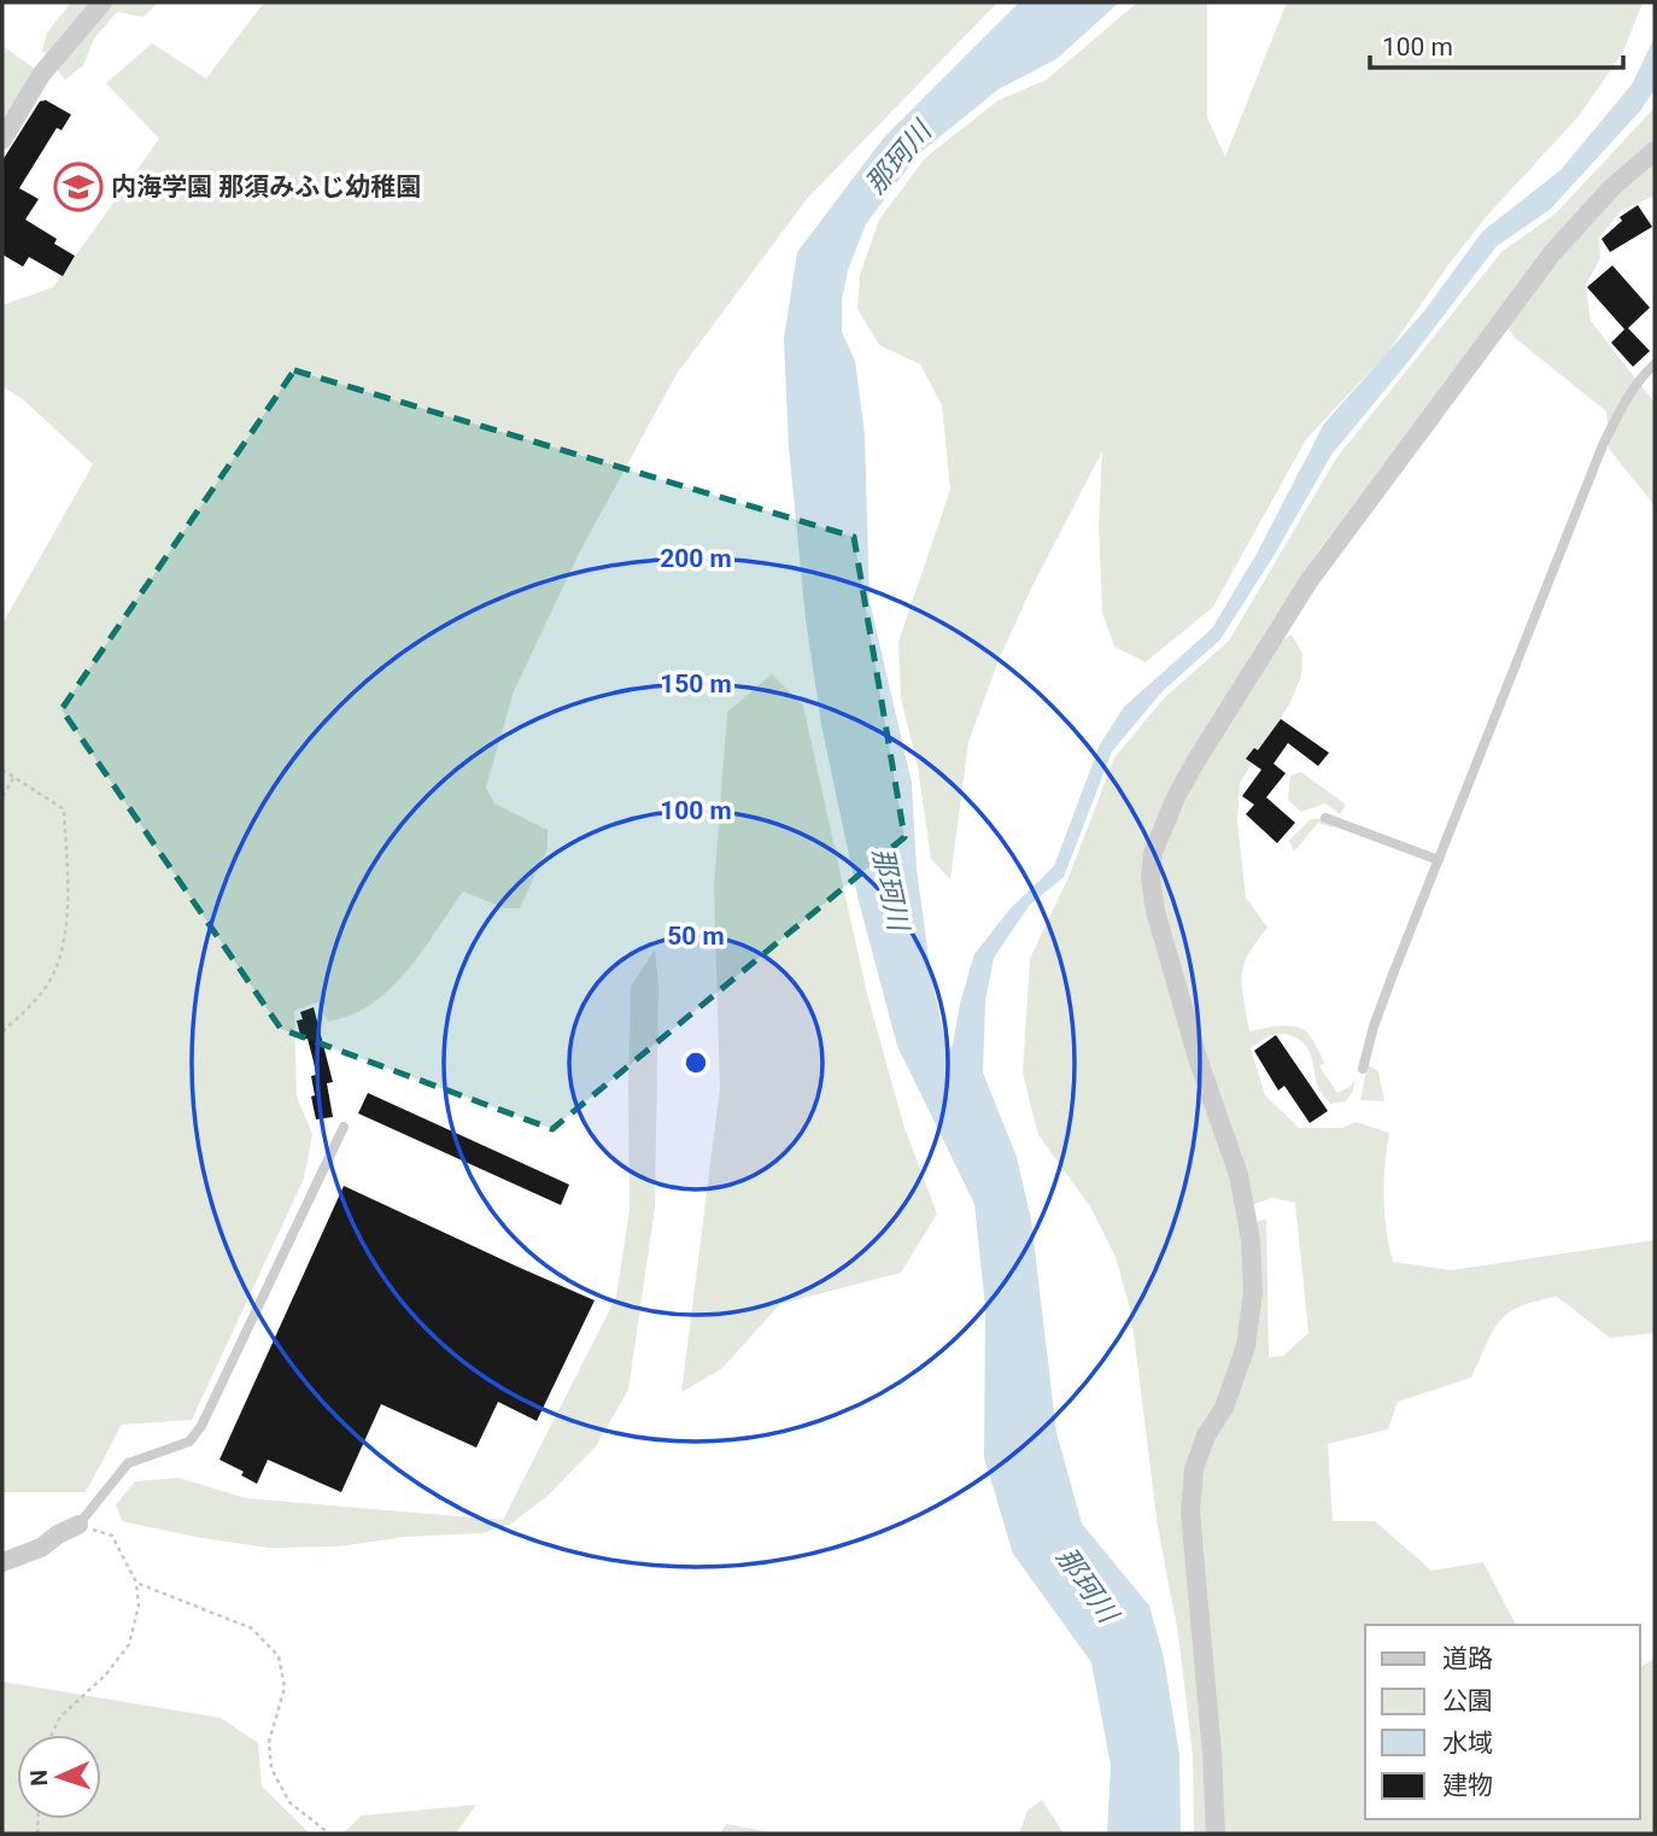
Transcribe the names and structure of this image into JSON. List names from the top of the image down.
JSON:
{
  "water": ["那珂川"],
  "places": {
    "school or university": ["内海学園 那須みふじ幼稚園"]
  },
  "legend": [
    "道路",
    "公園",
    "水域",
    "建物"
  ],
  "scale_bar": "100 m",
  "north": "left",
  "rings": [
    "200 m",
    "150 m",
    "100 m",
    "50 m"
  ]
}
